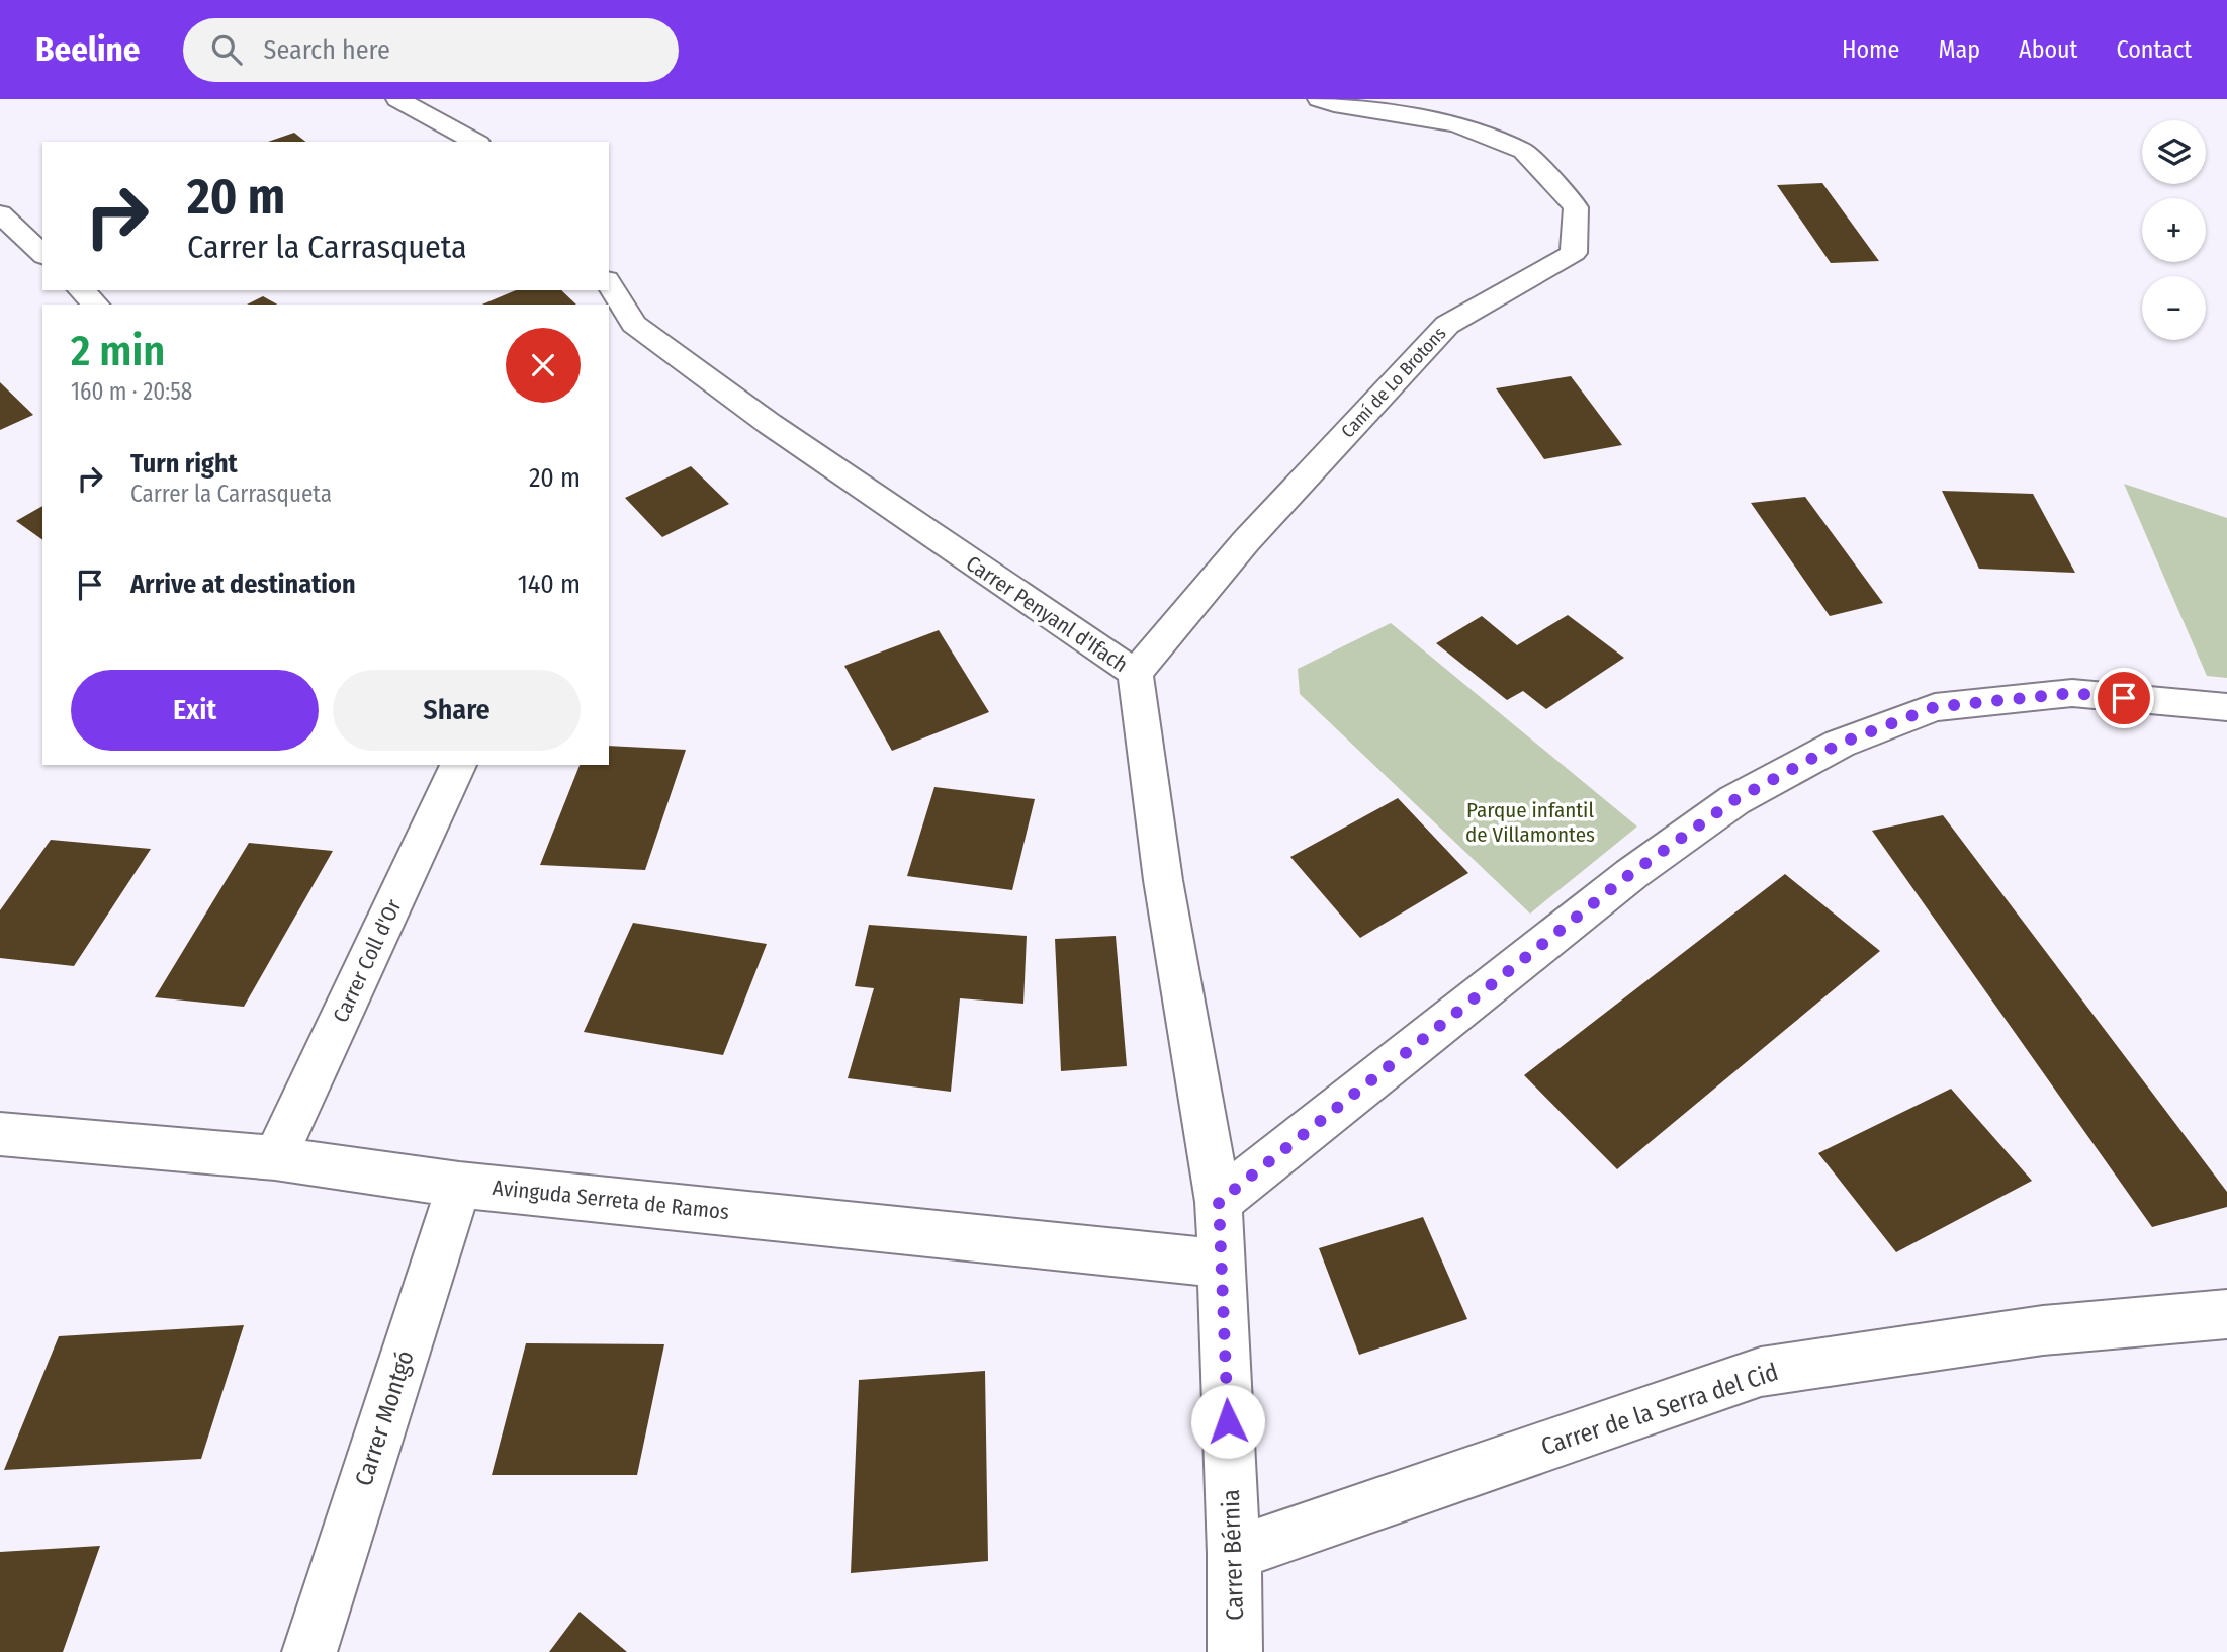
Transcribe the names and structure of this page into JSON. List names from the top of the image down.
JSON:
{
  "streets": {
    "street": [
      "Camí de Lo Brotons",
      "Carrer Penyanl d'Ifach",
      "Carrer Coll d'Or",
      "Avinguda Serreta de Ramos",
      "Carrer de la Serra del Cid",
      "Carrer Montgó",
      "Carrer Bérnia"
    ]
  },
  "crossings": [
    ["Camí de Lo Brotons", "Carrer Penyanl d'Ifach"],
    ["Carrer Penyanl d'Ifach", "Carrer Bérnia"],
    ["Carrer Coll d'Or", "Avinguda Serreta de Ramos"],
    ["Avinguda Serreta de Ramos", "Carrer Montgó"],
    ["Avinguda Serreta de Ramos", "Carrer Bérnia"],
    ["Carrer de la Serra del Cid", "Carrer Bérnia"]
  ],
  "parks": ["Parque infantil de Villamontes"],
  "page": {
    "header": "Beeline",
    "search": "Search here",
    "nav": [
      "Home",
      "Map",
      "About",
      "Contact"
    ],
    "map_buttons": ["+", "−"],
    "turn": ["20 m", "Carrer la Carrasqueta"],
    "heading": ["2 min", "160 m · 20:58"],
    "list": [
      {
        "name": "Turn right",
        "note": "Carrer la Carrasqueta",
        "value": "20 m"
      },
      {
        "name": "Arrive at destination",
        "value": "140 m"
      }
    ],
    "buttons": ["Exit", "Share"]
  }
}
